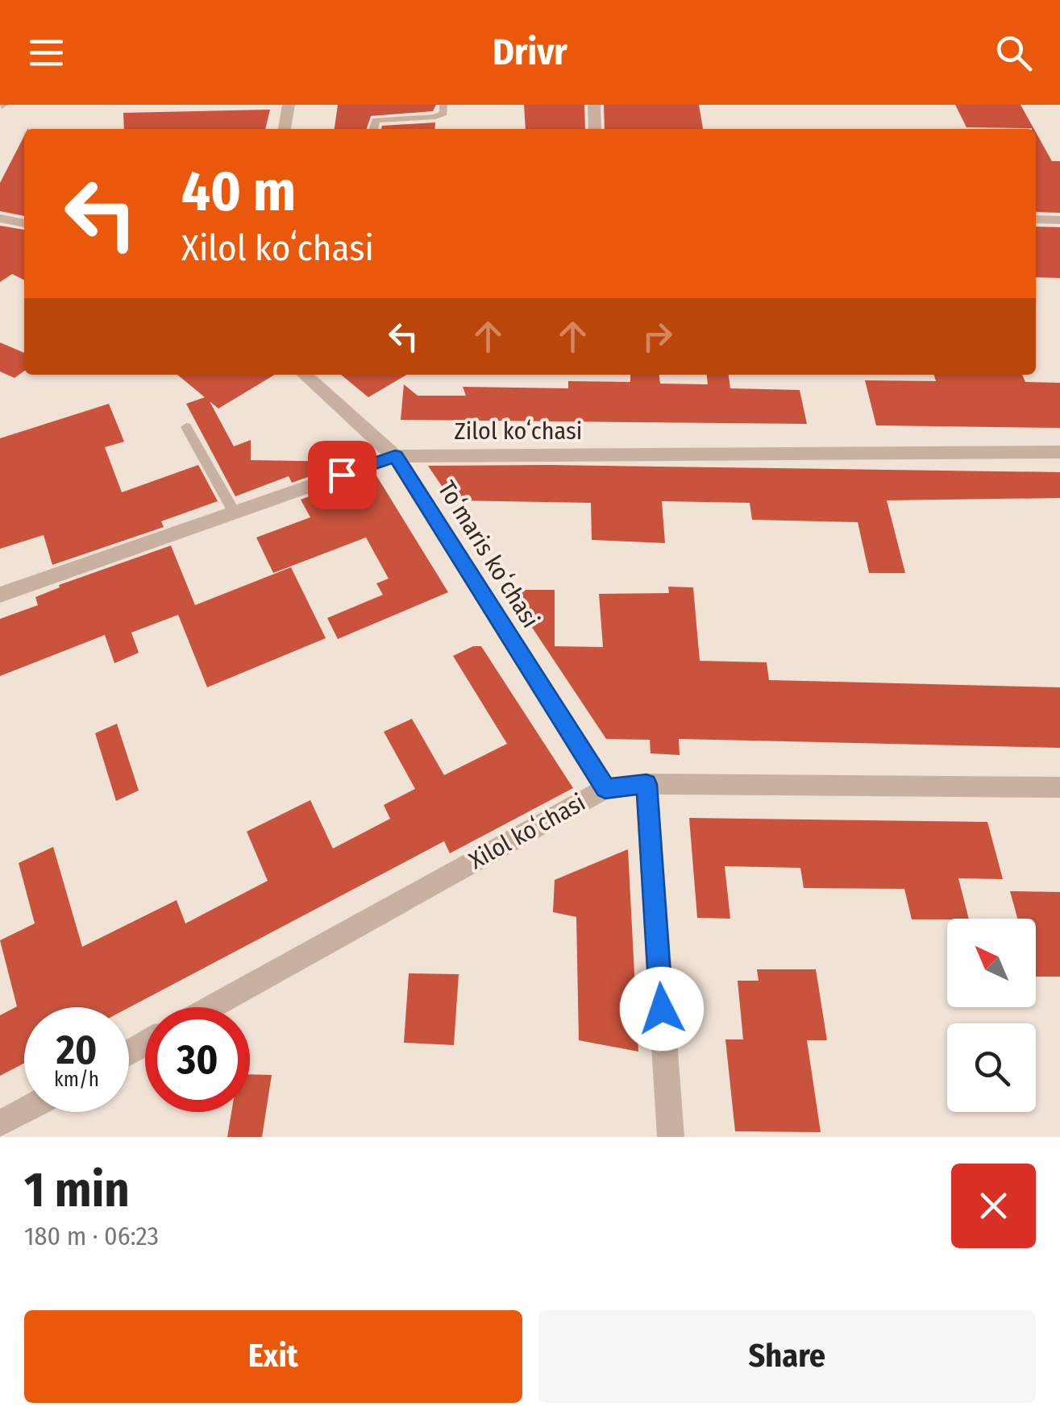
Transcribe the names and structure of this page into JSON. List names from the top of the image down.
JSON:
{
  "streets": {
    "street": ["Zilol koʻchasi", "Toʻmaris koʻchasi", "Xilol koʻchasi"]
  },
  "crossings": [
    ["Zilol koʻchasi", "Toʻmaris koʻchasi"],
    ["Toʻmaris koʻchasi", "Xilol koʻchasi"]
  ],
  "north": "top left",
  "page": {
    "header": "Drivr",
    "turn": ["40 m", "Xilol koʻchasi"],
    "speed": "20 km/h",
    "limit": "30",
    "heading": ["1 min", "180 m · 06:23"],
    "buttons": ["Exit", "Share"]
  }
}
